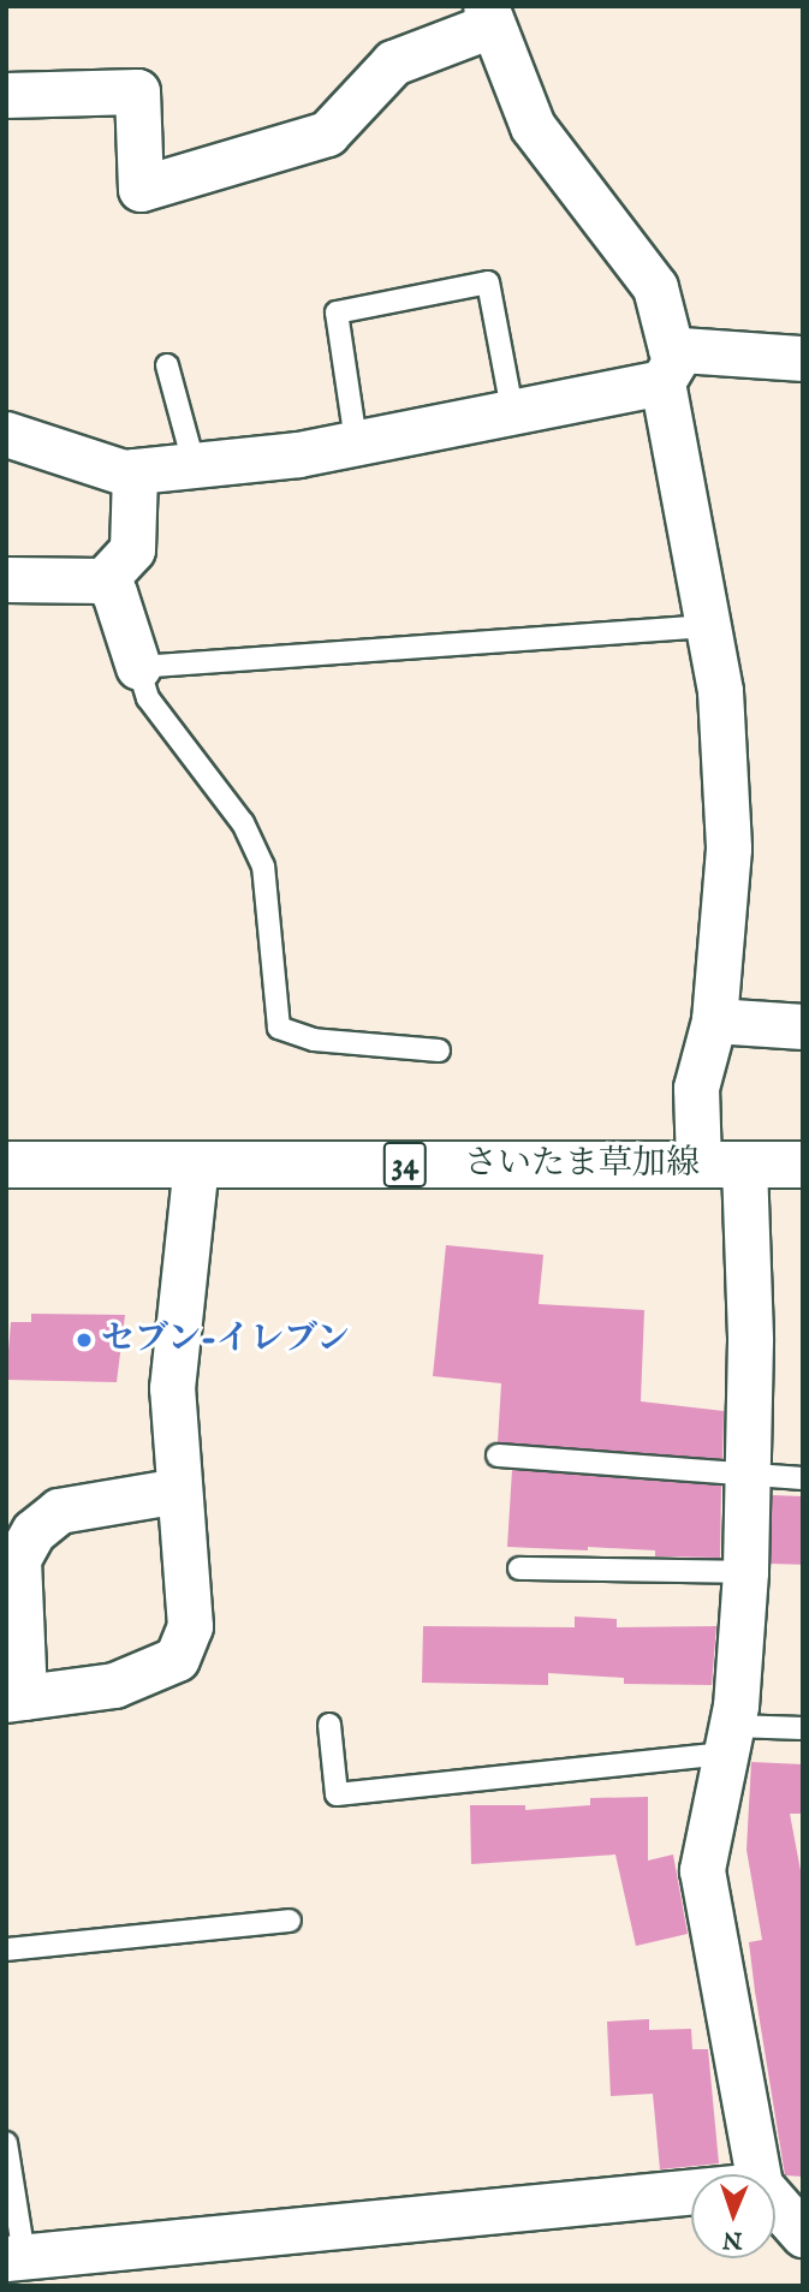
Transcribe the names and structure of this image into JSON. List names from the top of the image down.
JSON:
{
  "streets": {
    "main road": ["34", "さいたま草加線"]
  },
  "places": ["セブン-イレブン"],
  "north": "bottom"
}
